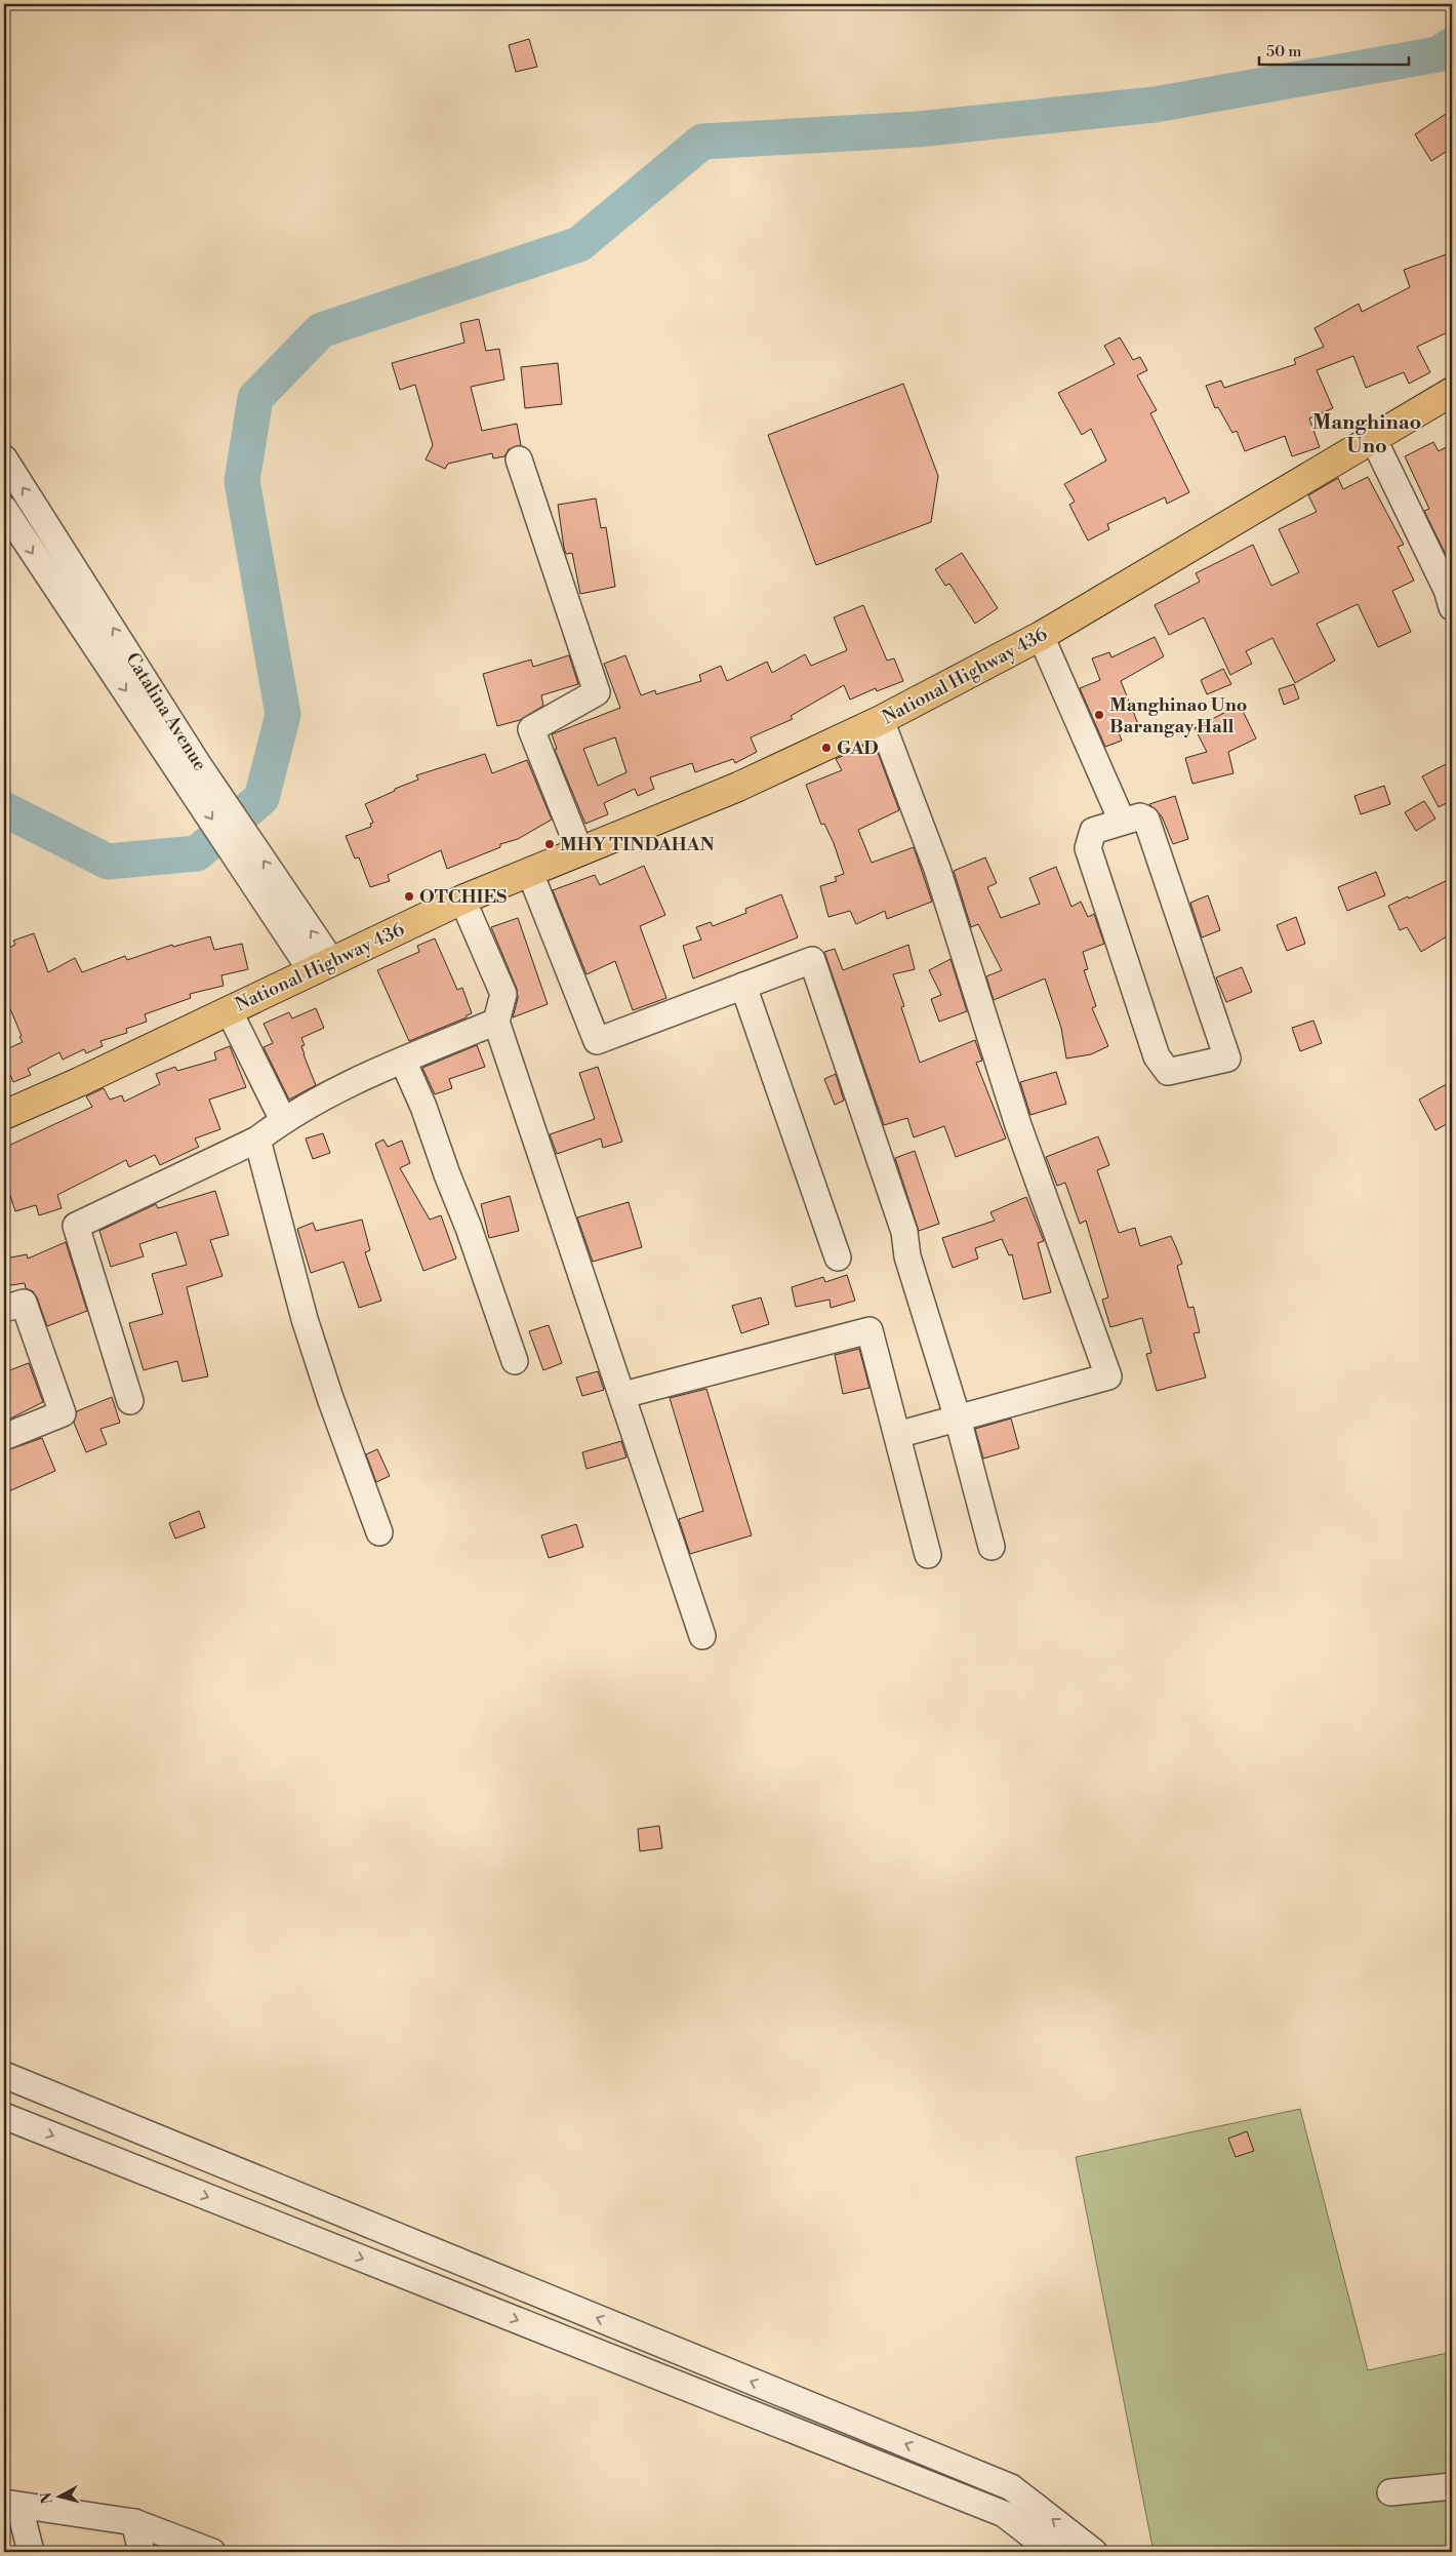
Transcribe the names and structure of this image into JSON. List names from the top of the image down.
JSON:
{
  "streets": {
    "main road": ["National Highway 436"],
    "street": ["Catalina Avenue"]
  },
  "crossings": [
    ["National Highway 436", "Catalina Avenue"]
  ],
  "districts": ["Manghinao Uno"],
  "places": [
    "Manghinao Uno Barangay Hall",
    "GAD",
    "MHY TINDAHAN",
    "OTCHIES"
  ],
  "scale_bar": "50 m",
  "north": "left"
}
